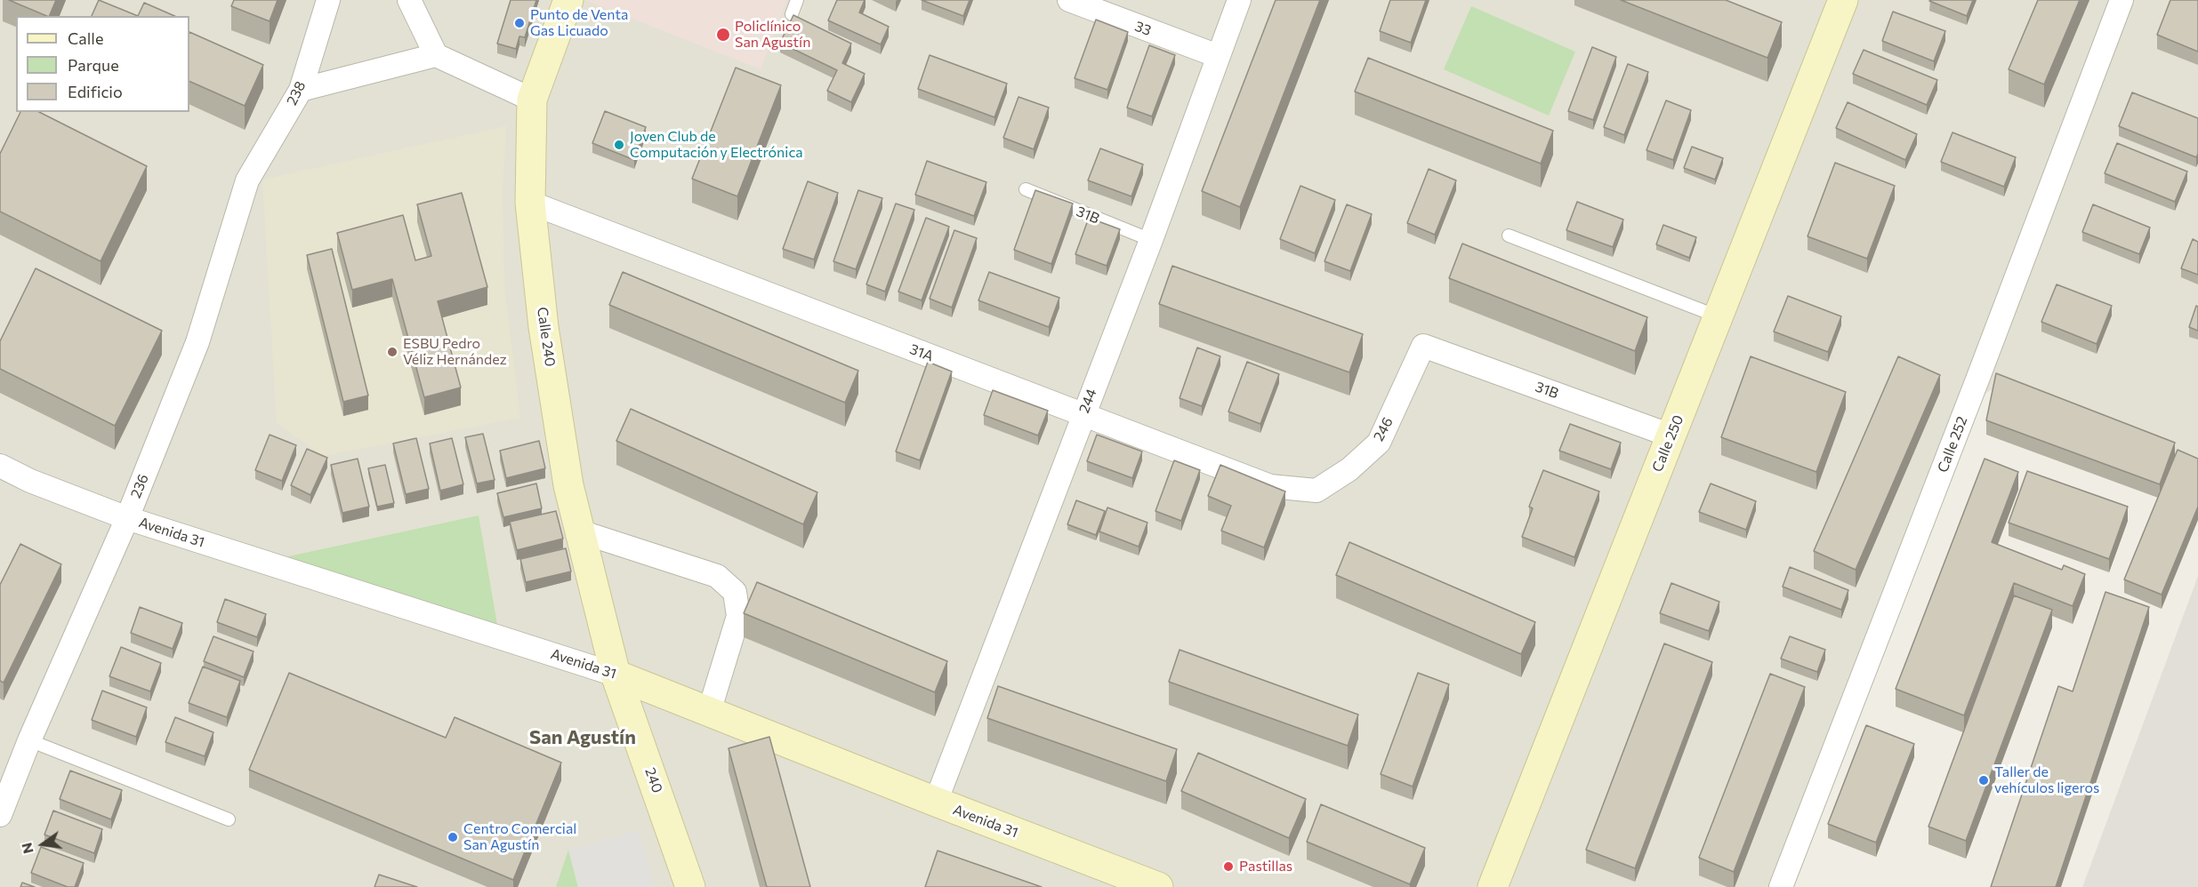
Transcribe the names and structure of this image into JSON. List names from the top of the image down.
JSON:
{
  "streets": {
    "street": [
      "33",
      "238",
      "31B",
      "Calle 240",
      "31A",
      "244",
      "246",
      "Calle 250",
      "Calle 252",
      "236",
      "Avenida 31",
      "240"
    ]
  },
  "crossings": [
    ["33", "244"],
    ["238", "236"],
    ["31B", "244"],
    ["31B", "246"],
    ["31B", "Calle 250"],
    ["Calle 240", "31A"],
    ["Calle 240", "Avenida 31"],
    ["Calle 240", "240"],
    ["31A", "244"],
    ["31A", "246"],
    ["244", "Avenida 31"],
    ["236", "Avenida 31"],
    ["Avenida 31", "240"]
  ],
  "districts": ["San Agustín"],
  "places": [
    "Punto de Venta Gas Licuado",
    "Policlínico San Agustín",
    "Joven Club de Computación y Electrónica",
    "ESBU Pedro Véliz Hernández",
    "Taller de vehículos ligeros",
    "Centro Comercial San Agustín",
    "Pastillas"
  ],
  "legend": ["Calle", "Parque", "Edificio"],
  "north": "left"
}
